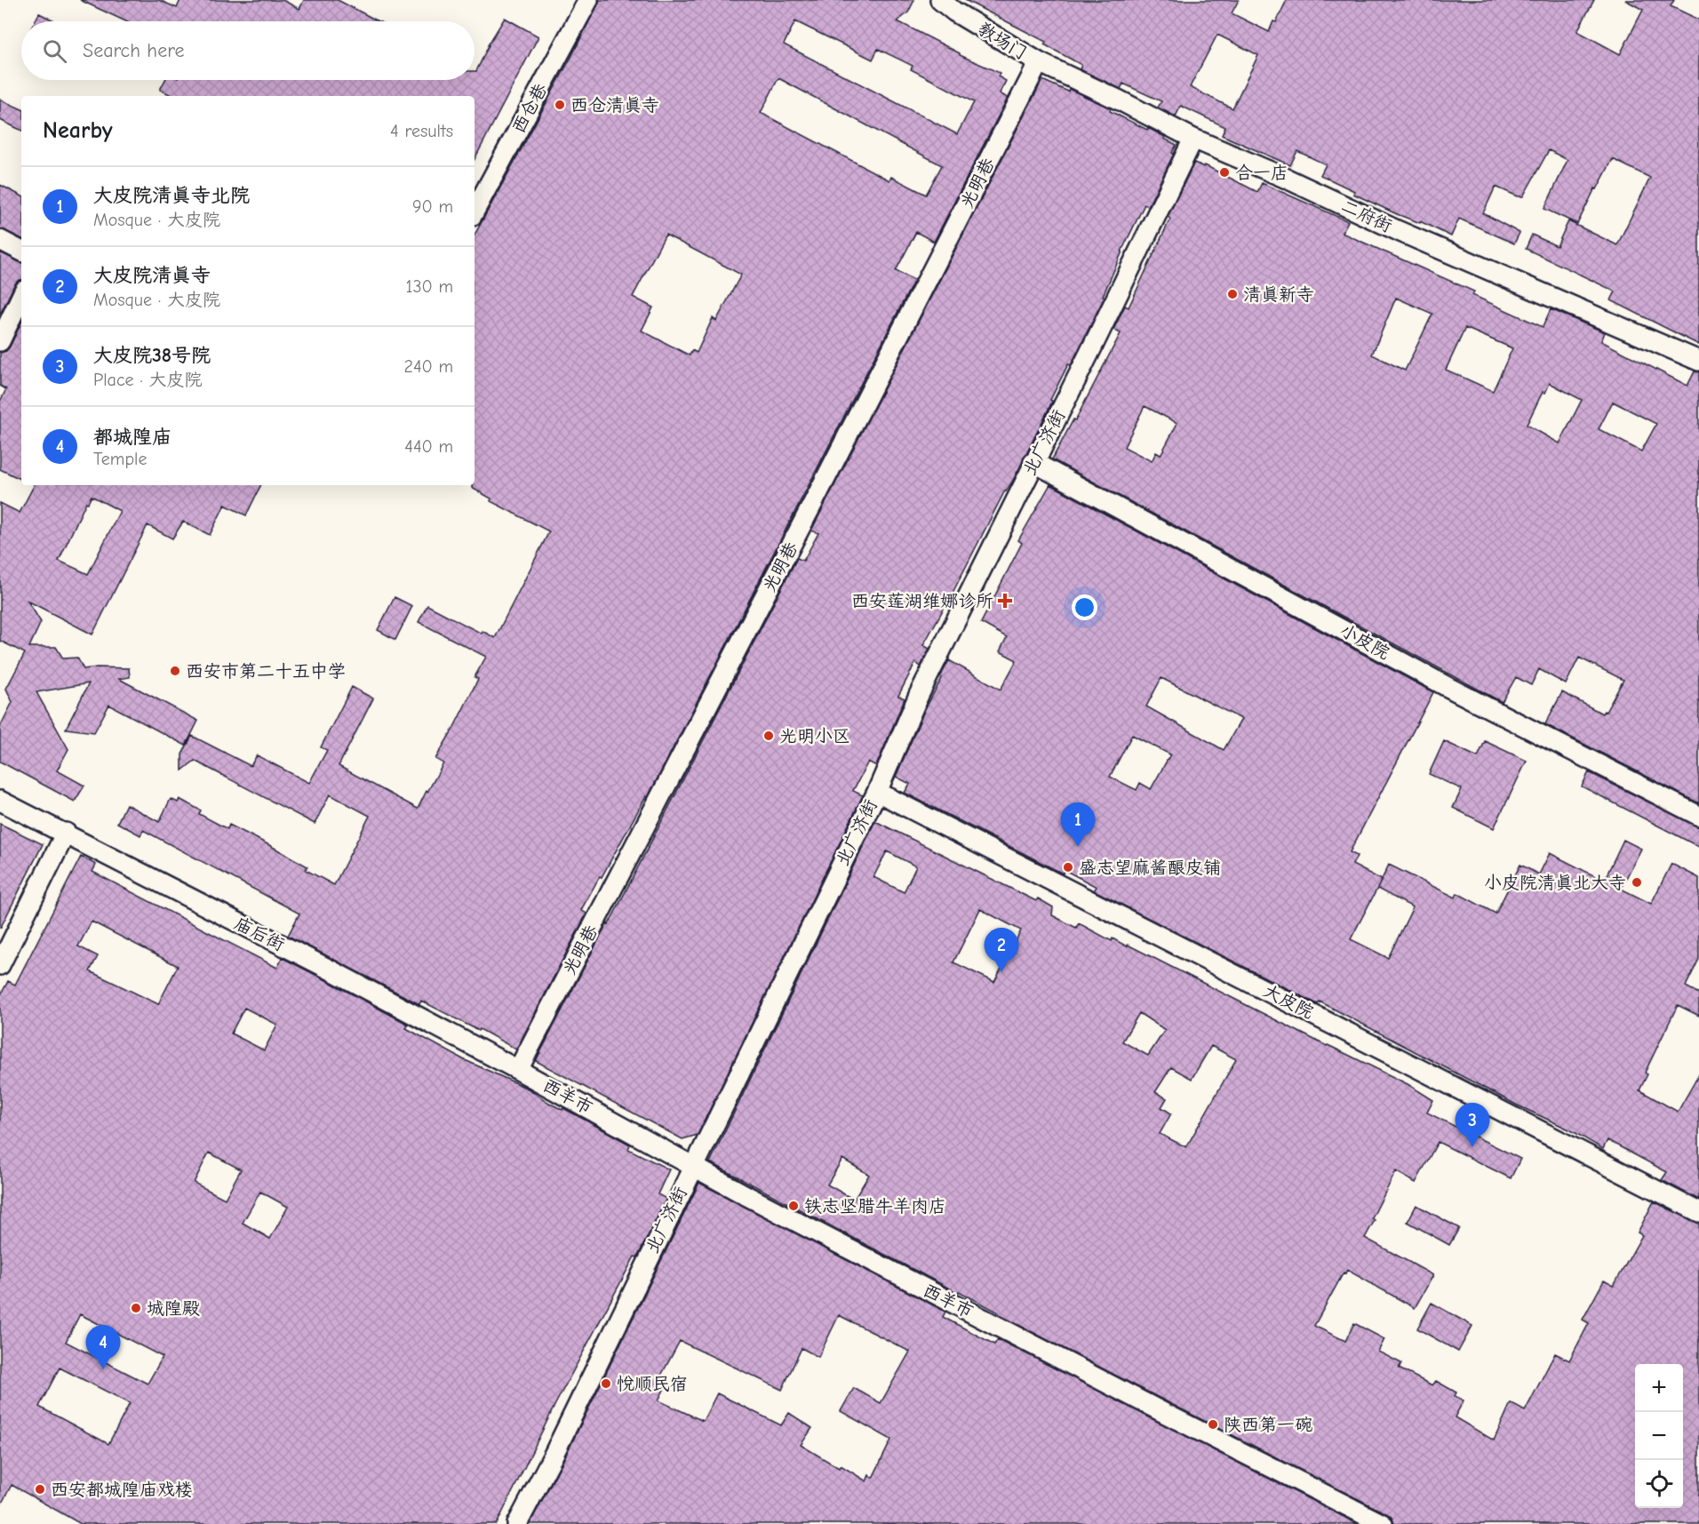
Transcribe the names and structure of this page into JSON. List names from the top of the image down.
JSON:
{
  "streets": {
    "street": [
      "教场门",
      "西仓巷",
      "光明巷",
      "二府街",
      "北广济街",
      "小皮院",
      "庙后街",
      "大皮院",
      "西羊市"
    ]
  },
  "crossings": [
    ["教场门", "光明巷"],
    ["教场门", "二府街"],
    ["光明巷", "二府街"],
    ["光明巷", "庙后街"],
    ["光明巷", "西羊市"],
    ["二府街", "北广济街"],
    ["北广济街", "小皮院"],
    ["北广济街", "大皮院"],
    ["北广济街", "西羊市"],
    ["庙后街", "西羊市"]
  ],
  "places": {
    "other": [
      "西仓清真寺",
      "合一店",
      "清真新寺",
      "西安市第二十五中学",
      "光明小区",
      "盛志望麻酱酿皮铺",
      "小皮院清真北大寺",
      "铁志坚腊牛羊肉店",
      "城隍殿",
      "悦顺民宿",
      "陕西第一碗",
      "西安都城隍庙戏楼"
    ],
    "health": ["西安莲湖维娜诊所"]
  },
  "page": {
    "search": "Search here",
    "heading": ["Nearby", "4 results"],
    "list": [
      {
        "mark": "1",
        "name": "大皮院清真寺北院",
        "note": "Mosque · 大皮院",
        "value": "90 m"
      },
      {
        "mark": "2",
        "name": "大皮院清真寺",
        "note": "Mosque · 大皮院",
        "value": "130 m"
      },
      {
        "mark": "3",
        "name": "大皮院38号院",
        "note": "Place · 大皮院",
        "value": "240 m"
      },
      {
        "mark": "4",
        "name": "都城隍庙",
        "note": "Temple",
        "value": "440 m"
      }
    ],
    "pins": [
      "1",
      "2",
      "3",
      "4"
    ],
    "map_buttons": ["+", "−"]
  }
}
